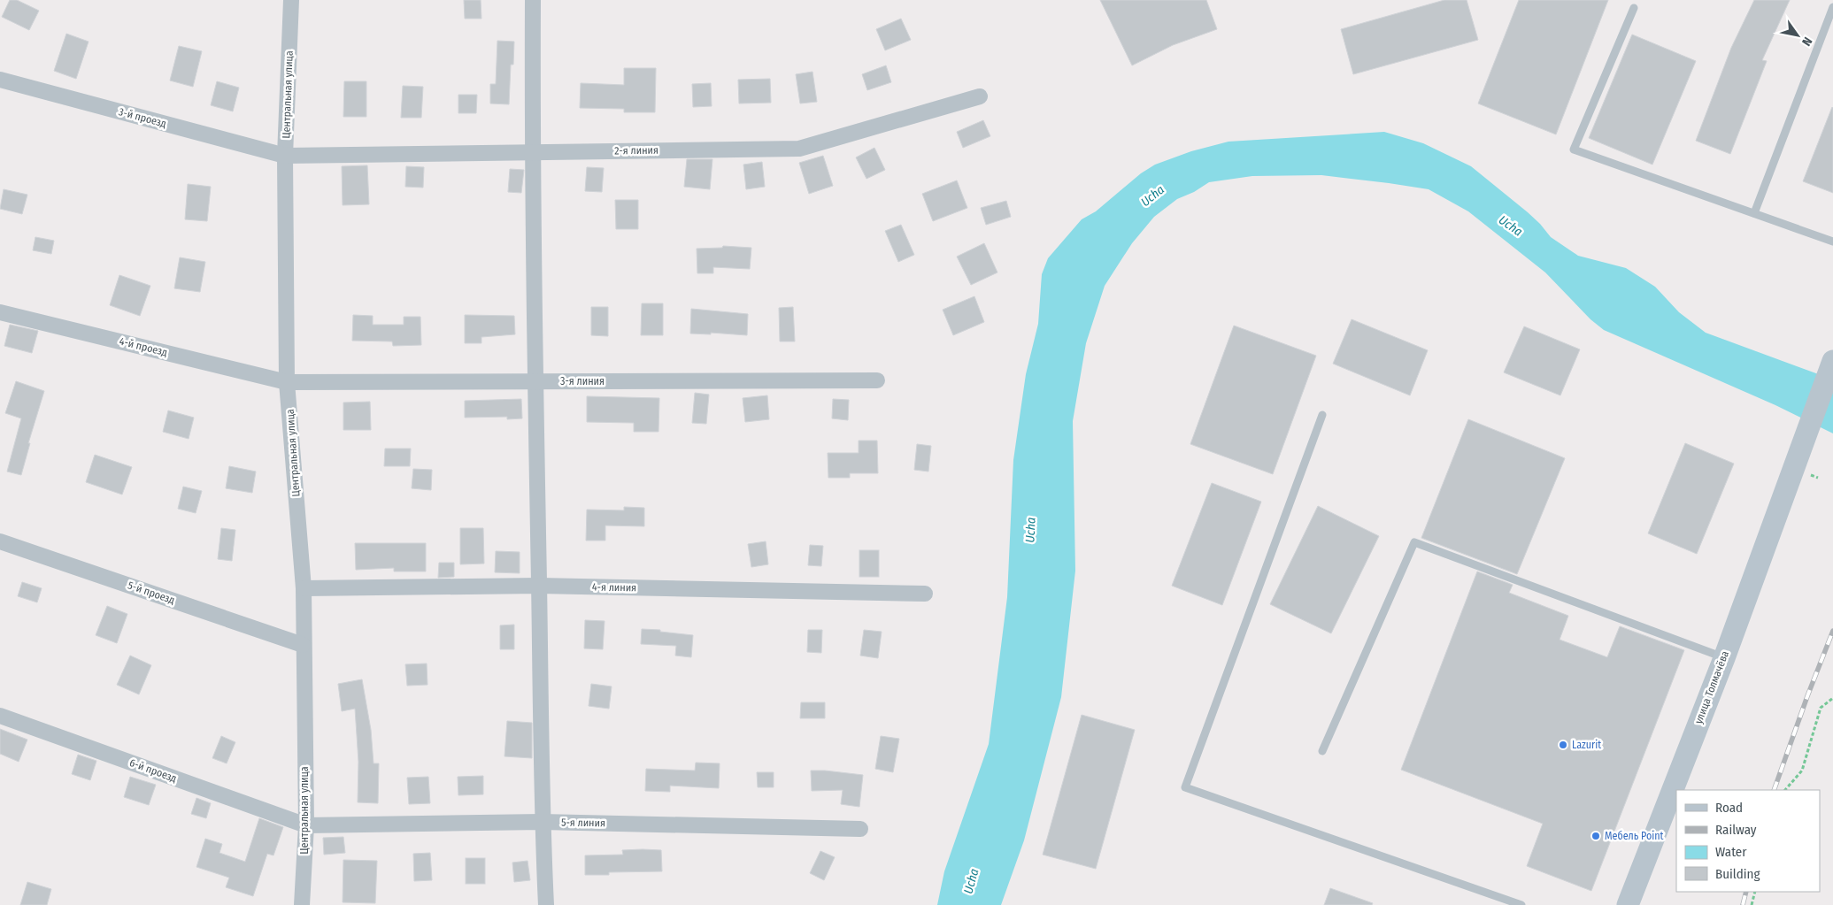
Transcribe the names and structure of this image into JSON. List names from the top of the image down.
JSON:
{
  "streets": {
    "street": [
      "Центральная улица",
      "3-й проезд",
      "2-я линия",
      "4-й проезд",
      "3-я линия",
      "4-я линия",
      "5-й проезд",
      "улица Толмачёва",
      "6-й проезд",
      "5-я линия"
    ]
  },
  "crossings": [
    ["Центральная улица", "3-й проезд"],
    ["Центральная улица", "2-я линия"],
    ["Центральная улица", "4-й проезд"],
    ["Центральная улица", "3-я линия"],
    ["Центральная улица", "4-я линия"],
    ["Центральная улица", "5-й проезд"],
    ["Центральная улица", "6-й проезд"],
    ["Центральная улица", "5-я линия"],
    ["3-й проезд", "2-я линия"],
    ["4-й проезд", "3-я линия"],
    ["6-й проезд", "5-я линия"]
  ],
  "water": ["Ucha"],
  "places": ["Lazurit", "Мебель Point"],
  "legend": [
    "Road",
    "Railway",
    "Water",
    "Building"
  ],
  "north": "bottom right"
}
